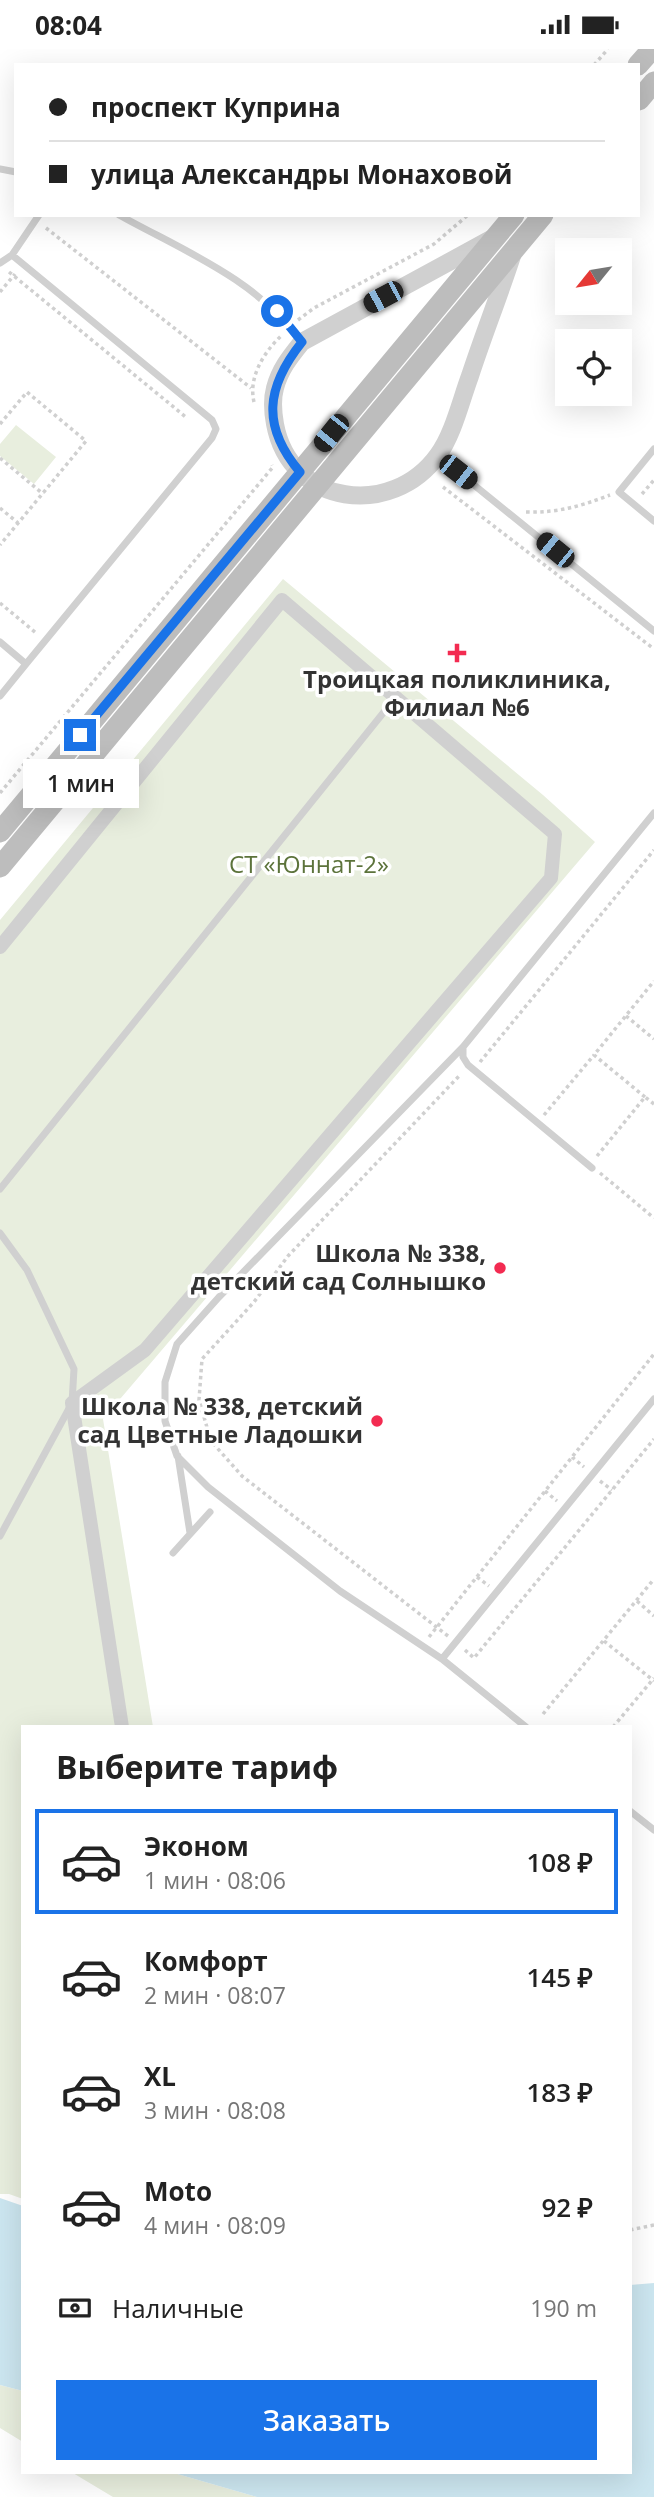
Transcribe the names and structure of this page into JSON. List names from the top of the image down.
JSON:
{
  "parks": ["СТ «Юннат-2»"],
  "places": {
    "health": ["Троицкая поликлиника, Филиал №6"],
    "other": ["Школа № 338, детский сад Солнышко", "Школа № 338, детский сад Цветные Ладошки"]
  },
  "north": "bottom left",
  "page": {
    "status": "08:04",
    "banner": ["проспект Куприна", "улица Александры Монаховой"],
    "bubble": "1 мин",
    "heading": "Выберите тариф",
    "list": [
      {
        "name": "Эконом",
        "note": "1 мин · 08:06",
        "value": "108 ₽"
      },
      {
        "name": "Комфорт",
        "note": "2 мин · 08:07",
        "value": "145 ₽"
      },
      {
        "name": "XL",
        "note": "3 мин · 08:08",
        "value": "183 ₽"
      },
      {
        "name": "Moto",
        "note": "4 мин · 08:09",
        "value": "92 ₽"
      }
    ],
    "pay": ["Наличные", "190 m"],
    "buttons": "Заказать"
  }
}
